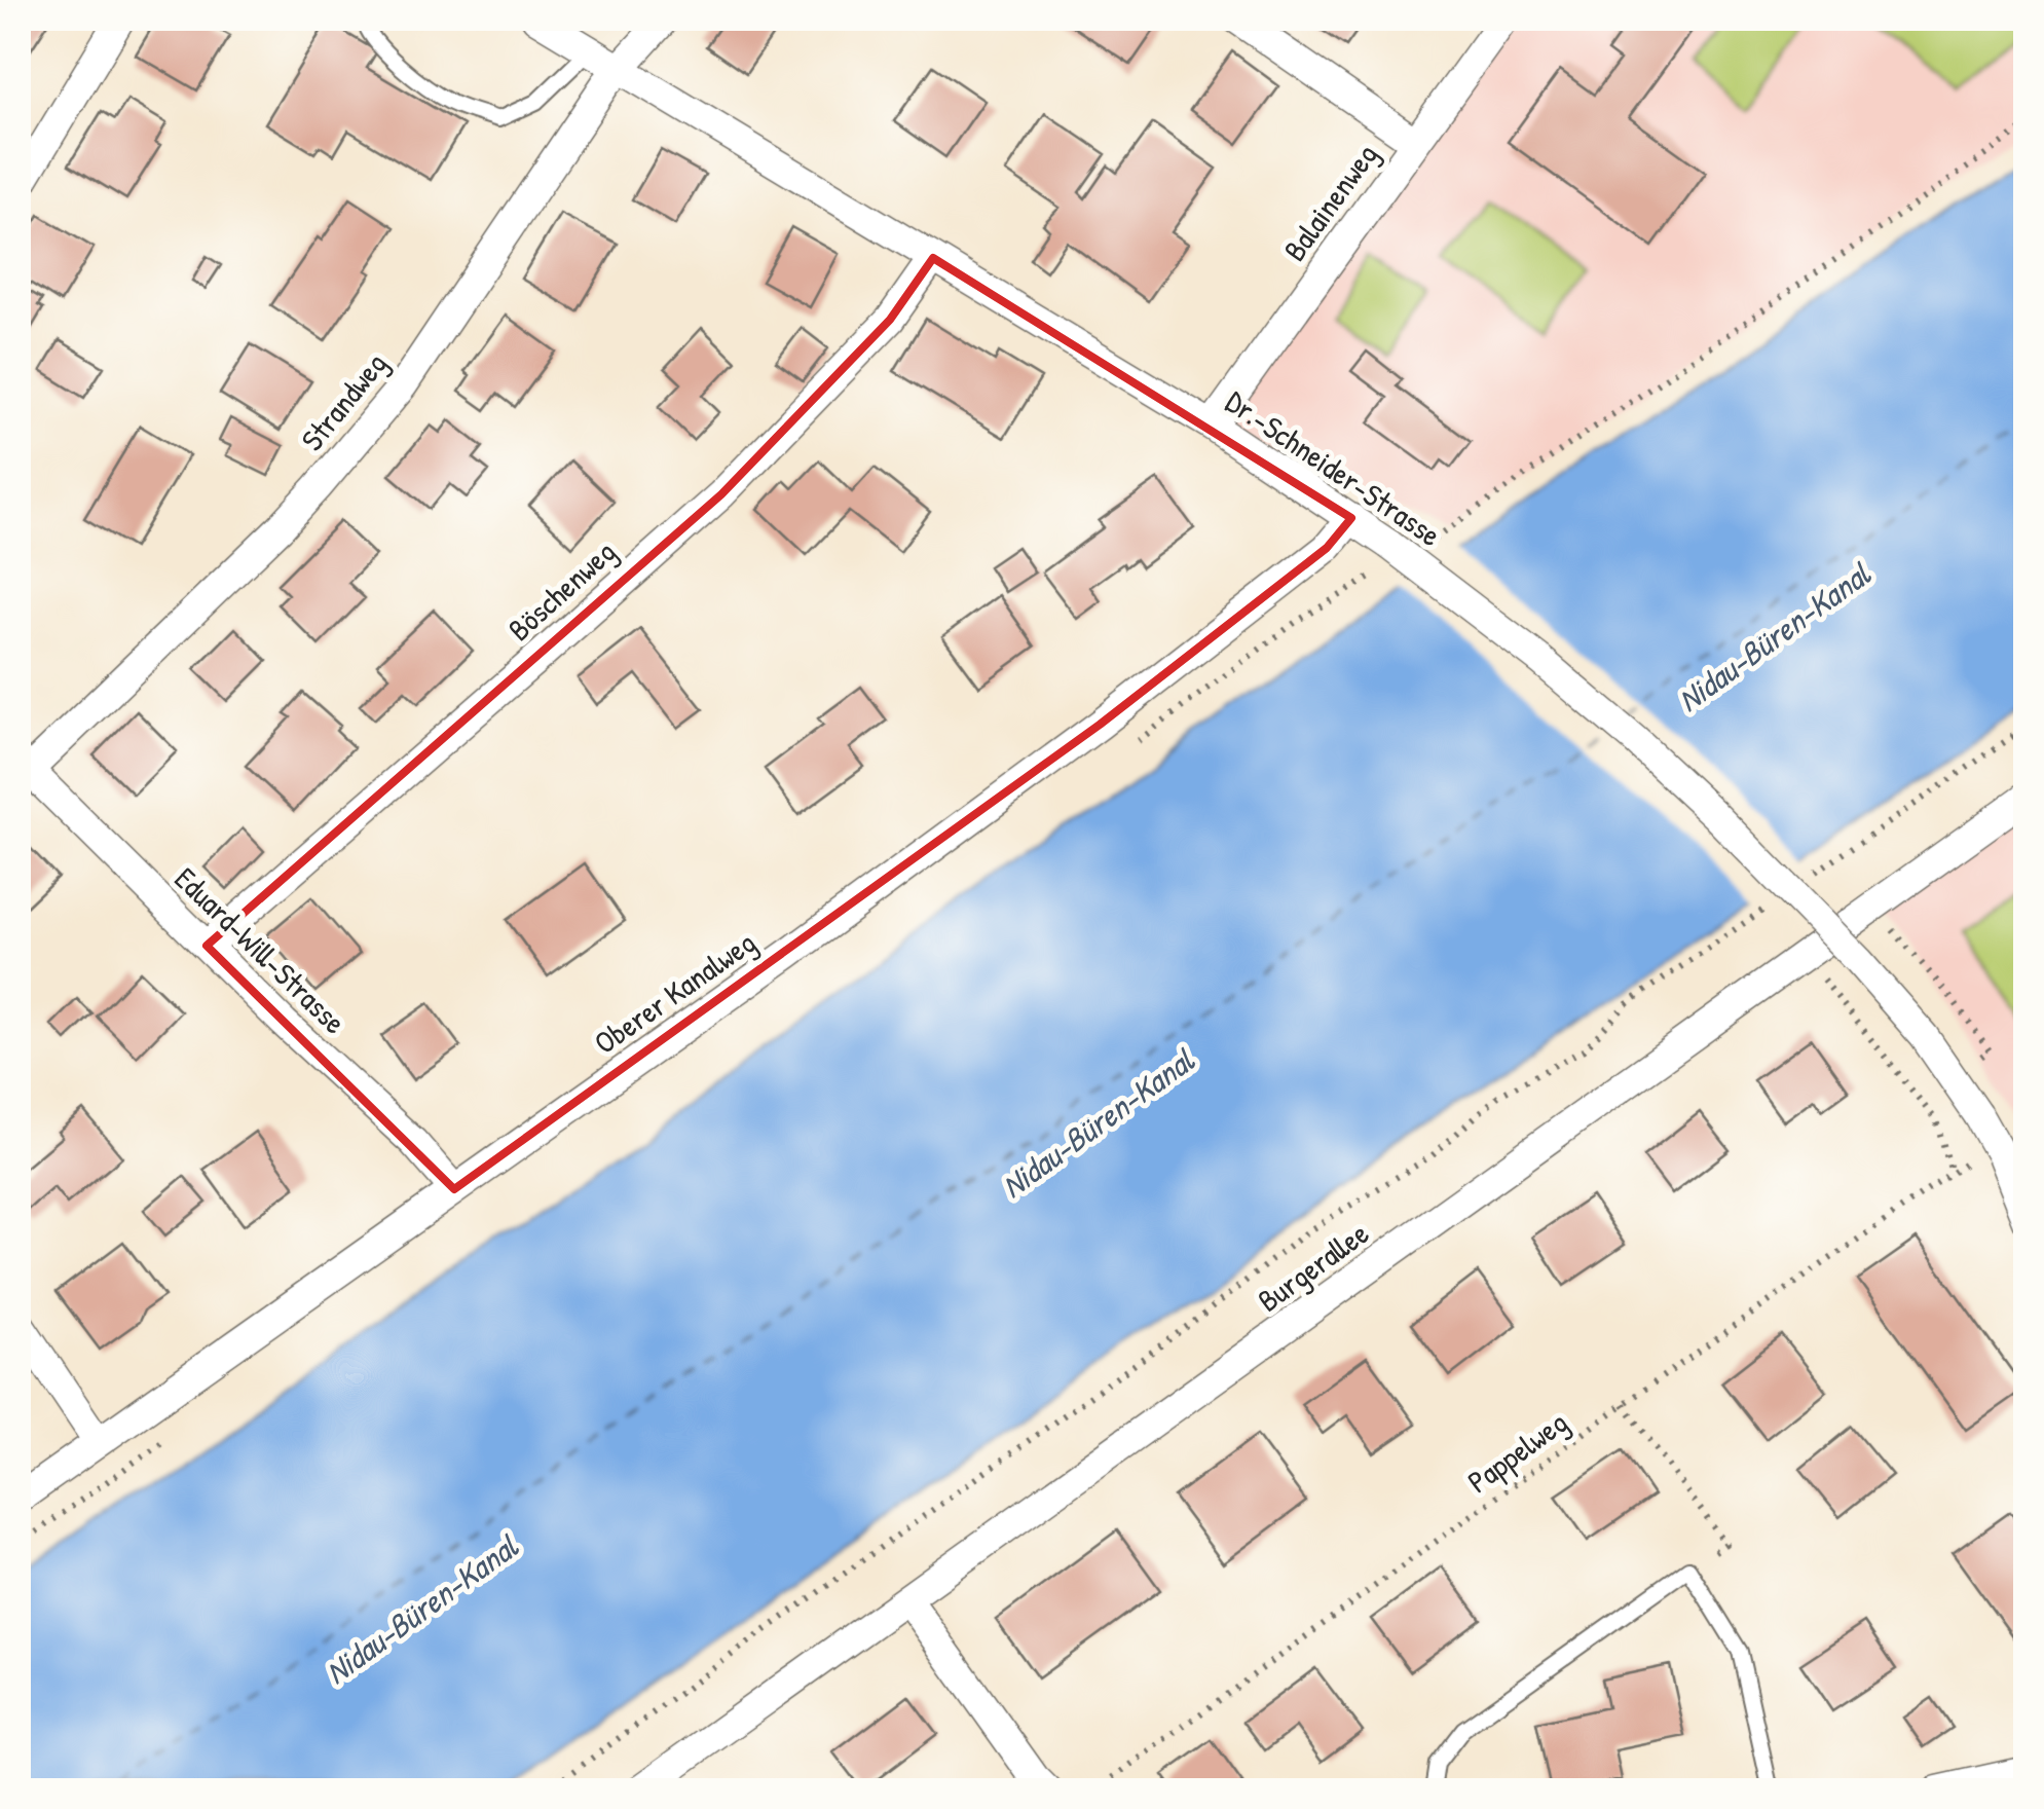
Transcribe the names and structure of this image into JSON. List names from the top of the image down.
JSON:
{
  "streets": {
    "street": [
      "Balainenweg",
      "Strandweg",
      "Dr.-Schneider-Strasse",
      "Böschenweg",
      "Eduard-Will-Strasse",
      "Oberer Kanalweg",
      "Burgerallee"
    ],
    "path": ["Pappelweg"]
  },
  "crossings": [
    ["Balainenweg", "Dr.-Schneider-Strasse"],
    ["Strandweg", "Dr.-Schneider-Strasse"],
    ["Strandweg", "Eduard-Will-Strasse"],
    ["Dr.-Schneider-Strasse", "Böschenweg"],
    ["Dr.-Schneider-Strasse", "Oberer Kanalweg"],
    ["Böschenweg", "Eduard-Will-Strasse"],
    ["Eduard-Will-Strasse", "Oberer Kanalweg"]
  ],
  "water": ["Nidau-Büren-Kanal"]
}
